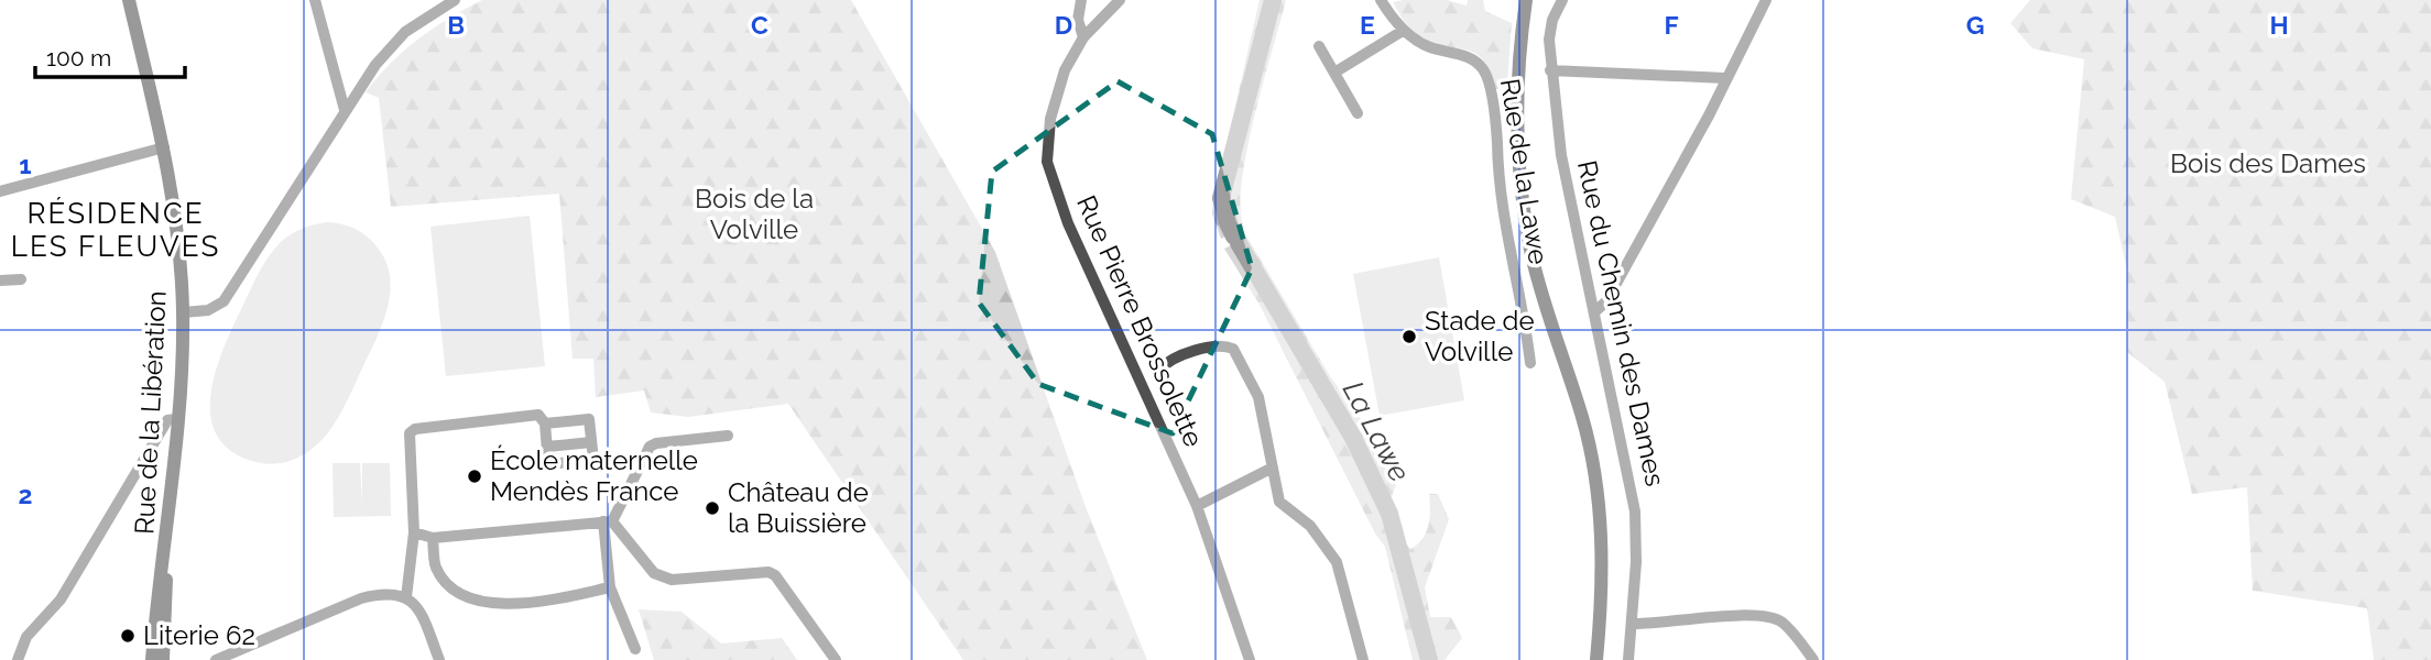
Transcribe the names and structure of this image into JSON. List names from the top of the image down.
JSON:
{
  "streets": {
    "main road": ["Rue de la Libération"],
    "street": ["Rue de la Lawe", "Rue Pierre Brossolette", "Rue du Chemin des Dames"]
  },
  "districts": ["RÉSIDENCE LES FLEUVES"],
  "water": ["La Lawe"],
  "parks": ["Bois des Dames", "Bois de la Volville"],
  "places": [
    "Stade de Volville",
    "École maternelle Mendès France",
    "Château de la Buissière",
    "Literie 62"
  ],
  "scale_bar": "100 m",
  "grid": {
    "columns": [
      "B",
      "C",
      "D",
      "E",
      "F",
      "G",
      "H"
    ],
    "rows": ["1", "2"]
  }
}
